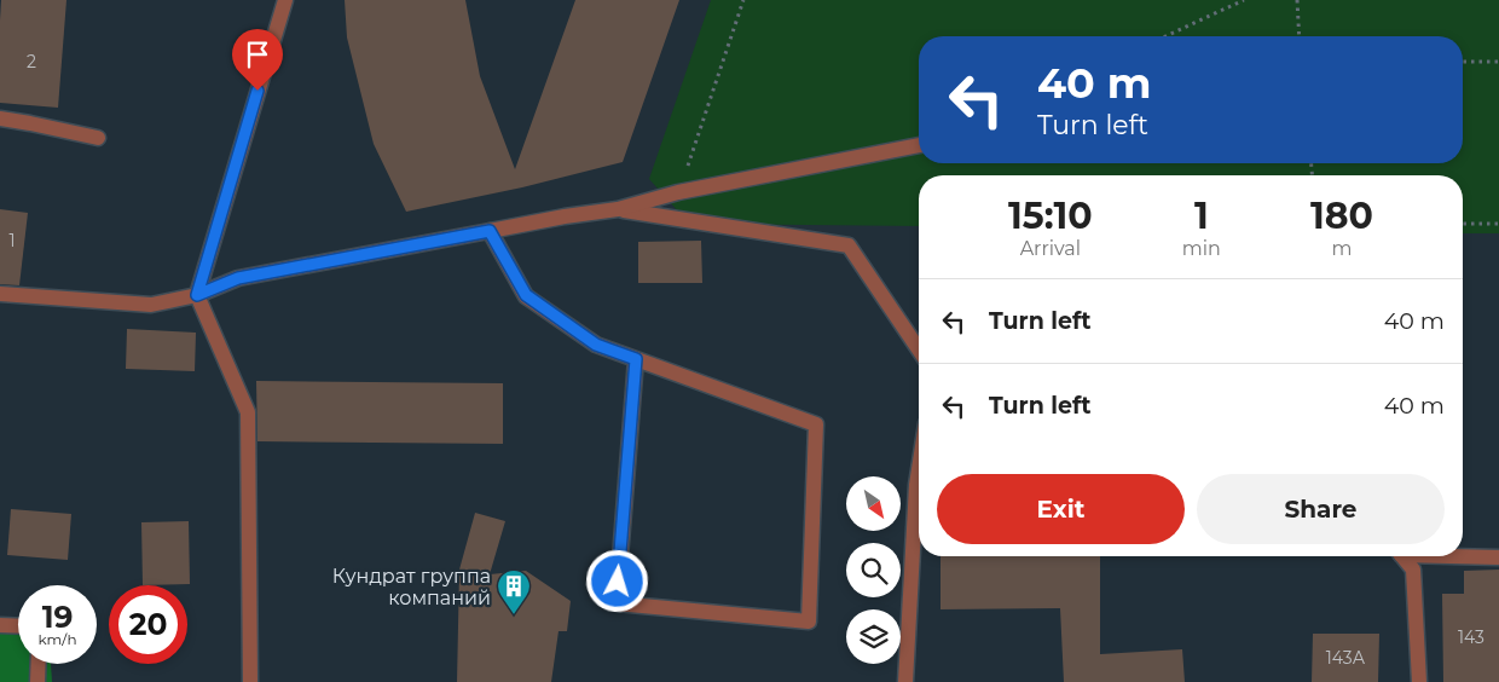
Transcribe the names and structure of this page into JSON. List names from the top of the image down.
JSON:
{
  "places": {
    "building": ["Кундрат группа компаний"]
  },
  "house_numbers": [
    "2",
    "1",
    "143",
    "143А"
  ],
  "north": "bottom right",
  "page": {
    "turn": ["40 m", "Turn left"],
    "eta": [
      "15:10",
      "Arrival",
      "1",
      "min",
      "180",
      "m"
    ],
    "list": [
      {
        "name": "Turn left",
        "value": "40 m"
      },
      {
        "name": "Turn left",
        "value": "40 m"
      }
    ],
    "buttons": ["Exit", "Share"],
    "speed": "19 km/h",
    "limit": "20"
  }
}
